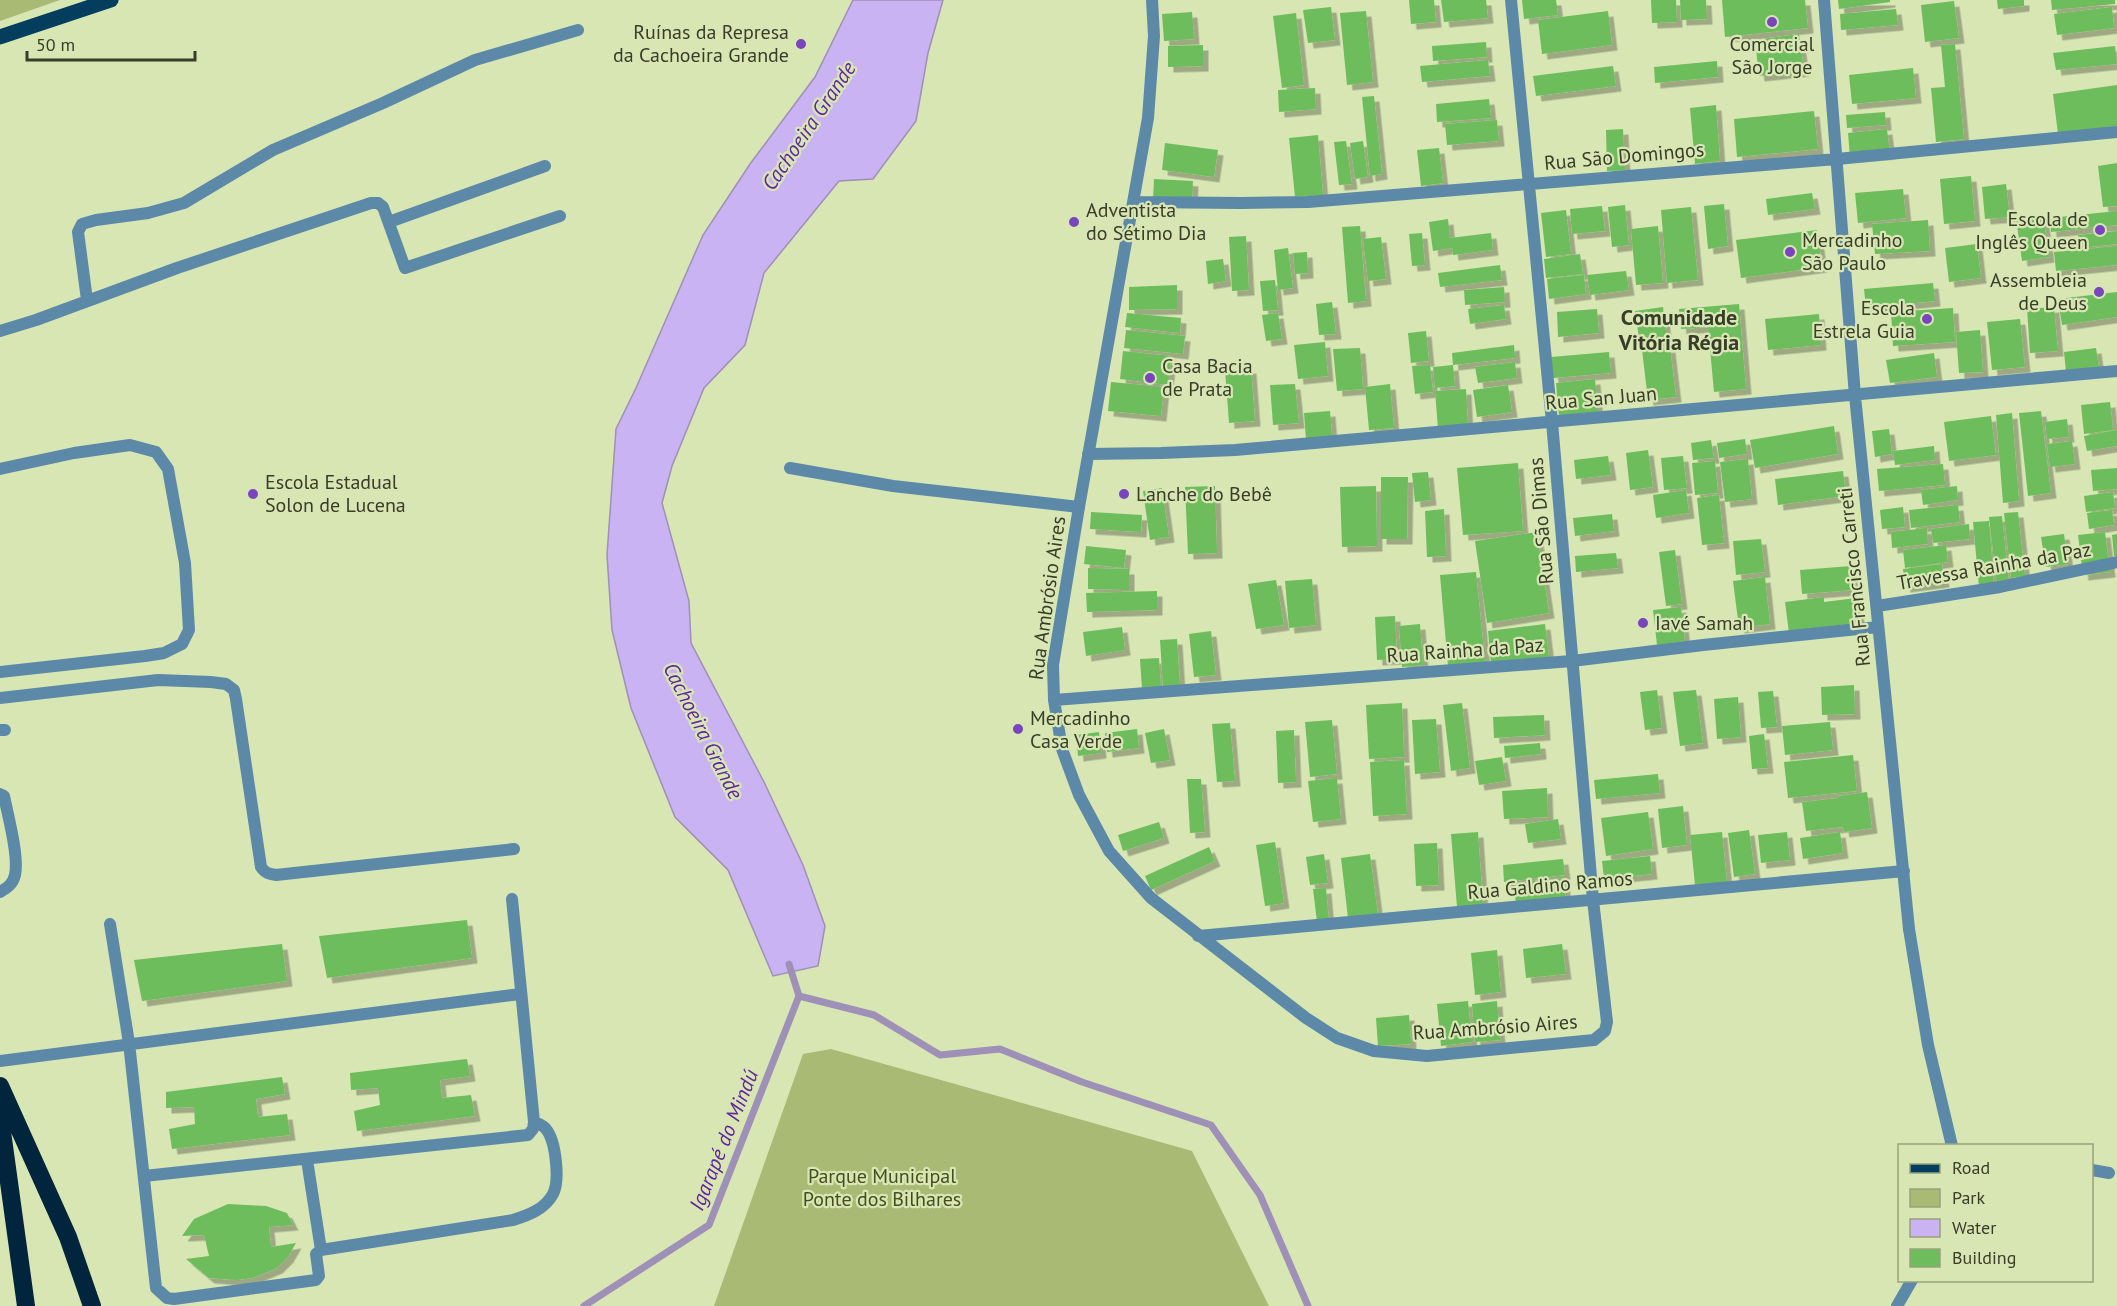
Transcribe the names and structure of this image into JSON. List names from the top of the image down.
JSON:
{
  "streets": {
    "street": [
      "Rua São Domingos",
      "Rua San Juan",
      "Rua São Dimas",
      "Travessa Rainha da Paz",
      "Rua Francisco Carreti",
      "Rua Ambrósio Aires",
      "Rua Rainha da Paz",
      "Rua Galdino Ramos"
    ]
  },
  "crossings": [
    ["Rua São Domingos", "Rua São Dimas"],
    ["Rua São Domingos", "Rua Francisco Carreti"],
    ["Rua São Domingos", "Rua Ambrósio Aires"],
    ["Rua San Juan", "Rua São Dimas"],
    ["Rua San Juan", "Rua Francisco Carreti"],
    ["Rua San Juan", "Rua Ambrósio Aires"],
    ["Rua São Dimas", "Rua Ambrósio Aires"],
    ["Rua São Dimas", "Rua Rainha da Paz"],
    ["Rua São Dimas", "Rua Galdino Ramos"],
    ["Travessa Rainha da Paz", "Rua Francisco Carreti"],
    ["Rua Francisco Carreti", "Rua Rainha da Paz"],
    ["Rua Francisco Carreti", "Rua Galdino Ramos"],
    ["Rua Ambrósio Aires", "Rua Rainha da Paz"],
    ["Rua Ambrósio Aires", "Rua Galdino Ramos"]
  ],
  "districts": ["Comunidade Vitória Régia"],
  "water": ["Cachoeira Grande", "Igarapé do Mindú"],
  "parks": ["Parque Municipal Ponte dos Bilhares"],
  "places": [
    "Comercial São Jorge",
    "Ruínas da Represa da Cachoeira Grande",
    "Adventista do Sétimo Dia",
    "Escola de Inglês Queen",
    "Mercadinho São Paulo",
    "Assembleia de Deus",
    "Escola Estrela Guia",
    "Casa Bacia de Prata",
    "Escola Estadual Solon de Lucena",
    "Lanche do Bebê",
    "Iavé Samah",
    "Mercadinho Casa Verde"
  ],
  "legend": [
    "Road",
    "Park",
    "Water",
    "Building"
  ],
  "scale_bar": "50 m"
}
